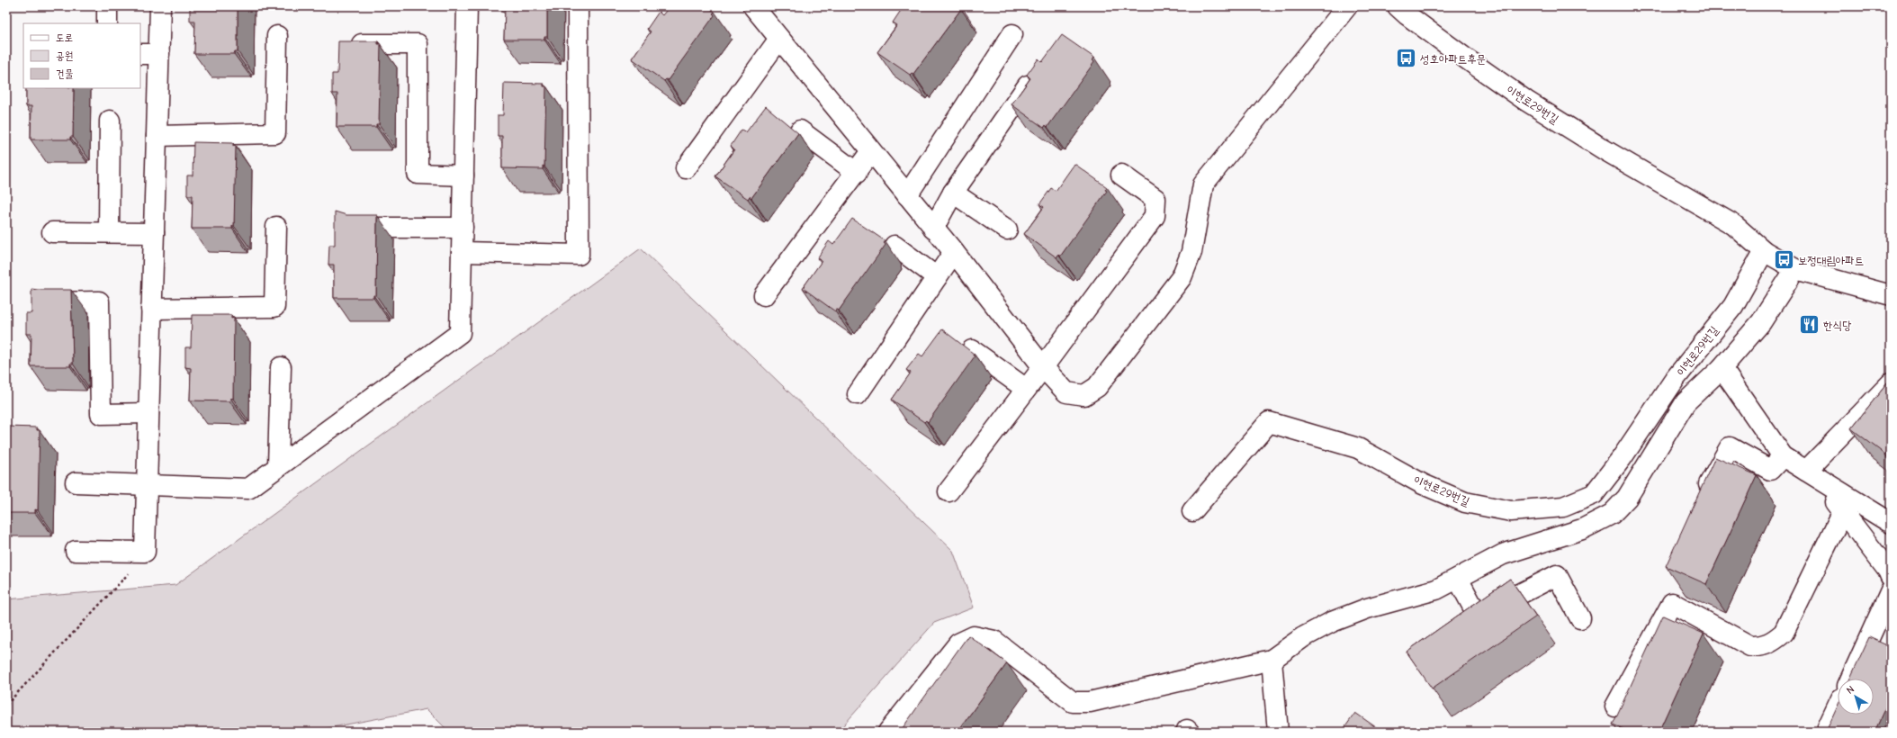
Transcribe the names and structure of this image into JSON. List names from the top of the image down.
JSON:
{
  "streets": {
    "street": ["이현로29번길"]
  },
  "places": {
    "bus stop": ["성호아파트후문", "보정대림아파트"],
    "restaurant": ["한식당"]
  },
  "legend": ["도로", "공원", "건물"],
  "north": "top left"
}
